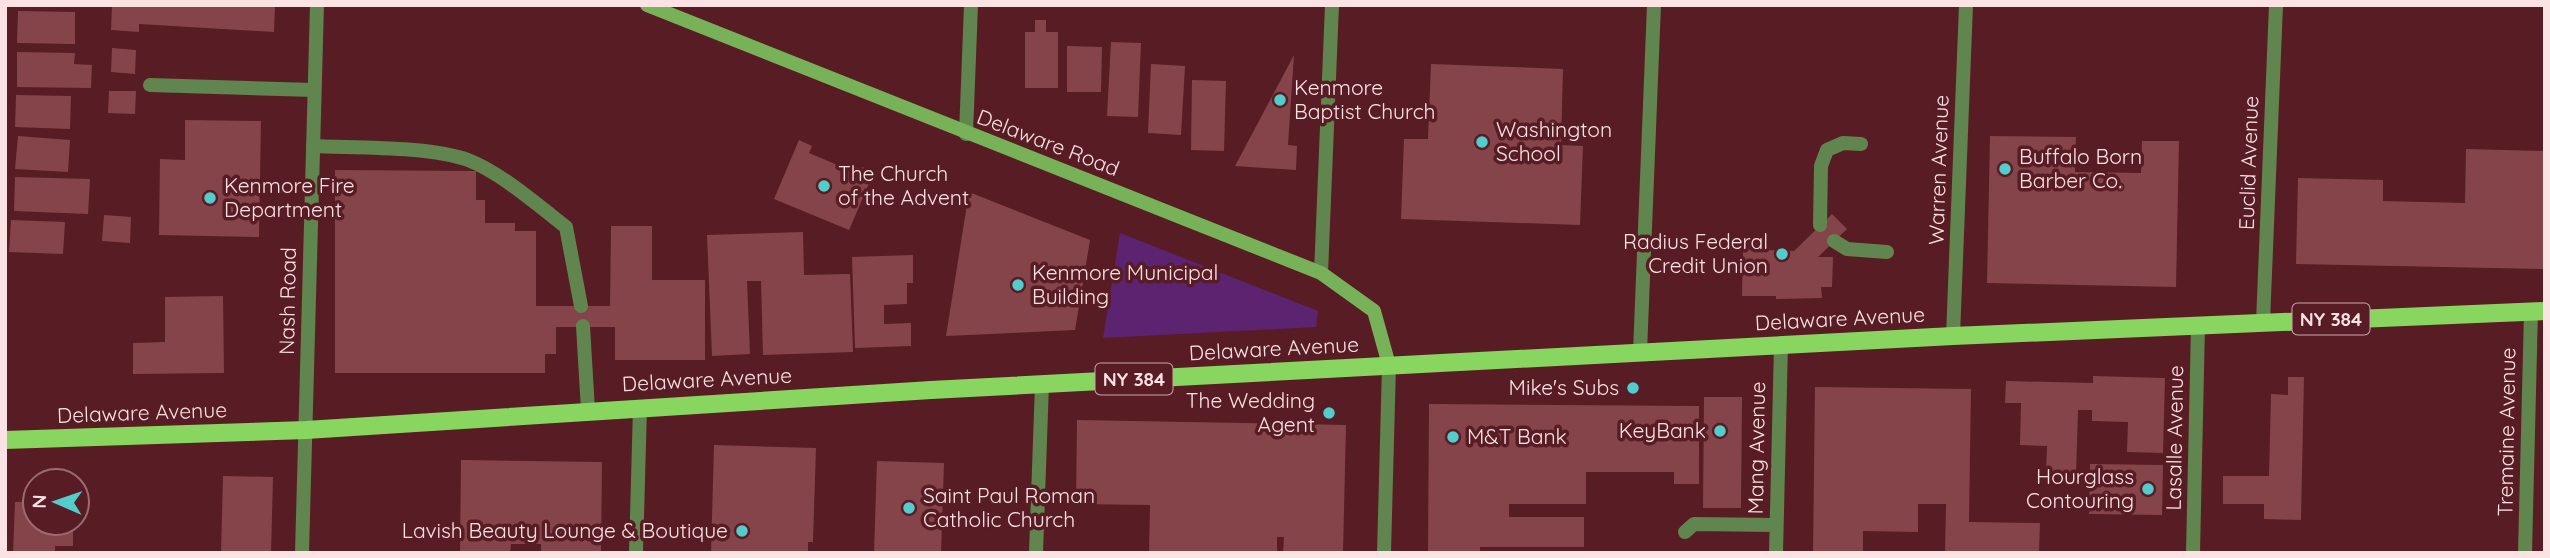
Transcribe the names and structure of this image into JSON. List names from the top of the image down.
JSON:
{
  "streets": {
    "main road": ["Delaware Avenue", "NY 384"],
    "street": [
      "Delaware Road",
      "Euclid Avenue",
      "Warren Avenue",
      "Nash Road",
      "Tremaine Avenue",
      "Lasalle Avenue",
      "Mang Avenue"
    ]
  },
  "crossings": [
    ["Delaware Road", "Delaware Avenue"],
    ["Euclid Avenue", "Delaware Avenue"],
    ["Warren Avenue", "Delaware Avenue"],
    ["Nash Road", "Delaware Avenue"],
    ["Delaware Avenue", "Tremaine Avenue"],
    ["Delaware Avenue", "Lasalle Avenue"],
    ["Delaware Avenue", "Mang Avenue"]
  ],
  "places": [
    "Kenmore Baptist Church",
    "Washington School",
    "Buffalo Born Barber Co.",
    "The Church of the Advent",
    "Kenmore Fire Department",
    "Radius Federal Credit Union",
    "Kenmore Municipal Building",
    "Mike's Subs",
    "The Wedding Agent",
    "KeyBank",
    "M&T Bank",
    "Hourglass Contouring",
    "Saint Paul Roman Catholic Church",
    "Lavish Beauty Lounge & Boutique"
  ],
  "north": "left"
}
